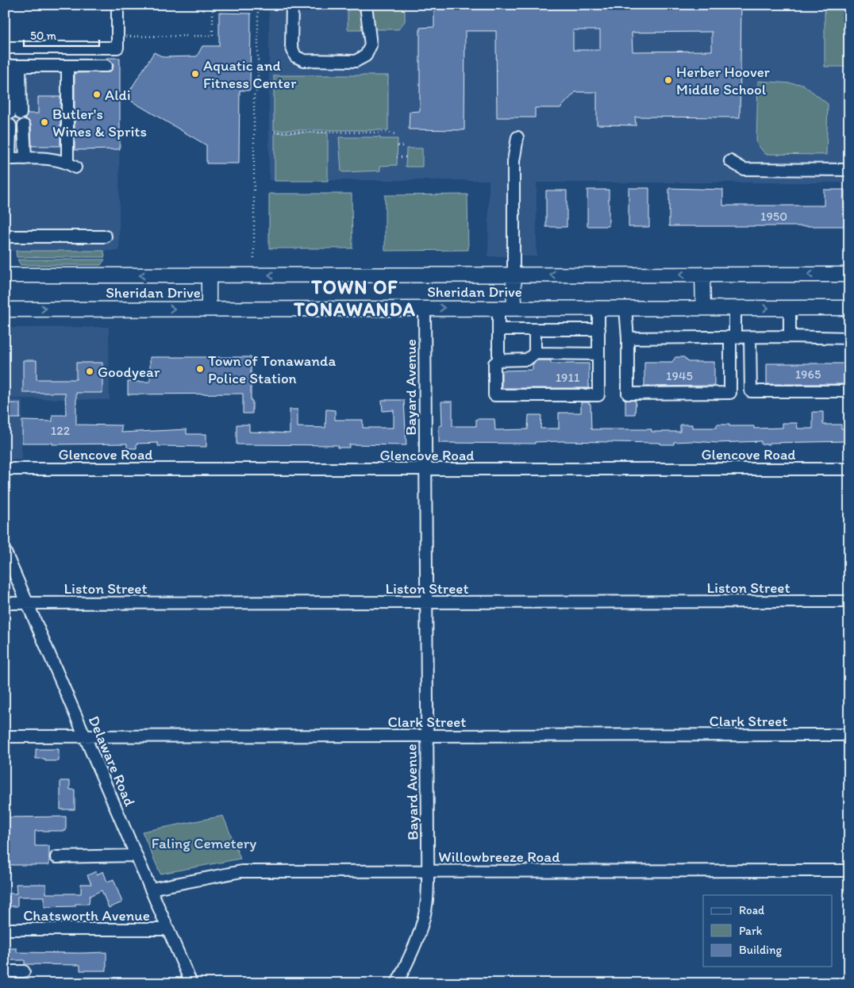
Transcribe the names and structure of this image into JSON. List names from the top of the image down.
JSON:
{
  "streets": {
    "main road": ["Sheridan Drive"],
    "street": [
      "Bayard Avenue",
      "Glencove Road",
      "Liston Street",
      "Clark Street",
      "Delaware Road",
      "Willowbreeze Road",
      "Chatsworth Avenue"
    ]
  },
  "crossings": [
    ["Sheridan Drive", "Bayard Avenue"],
    ["Bayard Avenue", "Glencove Road"],
    ["Bayard Avenue", "Liston Street"],
    ["Bayard Avenue", "Clark Street"],
    ["Bayard Avenue", "Willowbreeze Road"],
    ["Liston Street", "Delaware Road"],
    ["Clark Street", "Delaware Road"],
    ["Delaware Road", "Willowbreeze Road"],
    ["Delaware Road", "Chatsworth Avenue"]
  ],
  "districts": ["TOWN OF TONAWANDA"],
  "parks": ["Faling Cemetery"],
  "places": [
    "Aquatic and Fitness Center",
    "Herber Hoover Middle School",
    "Aldi",
    "Butler's Wines & Sprits",
    "Town of Tonawanda Police Station",
    "Goodyear"
  ],
  "house_numbers": [
    "1950",
    "1965",
    "1945",
    "1911",
    "122"
  ],
  "legend": ["Road", "Park", "Building"],
  "scale_bar": "50 m"
}
